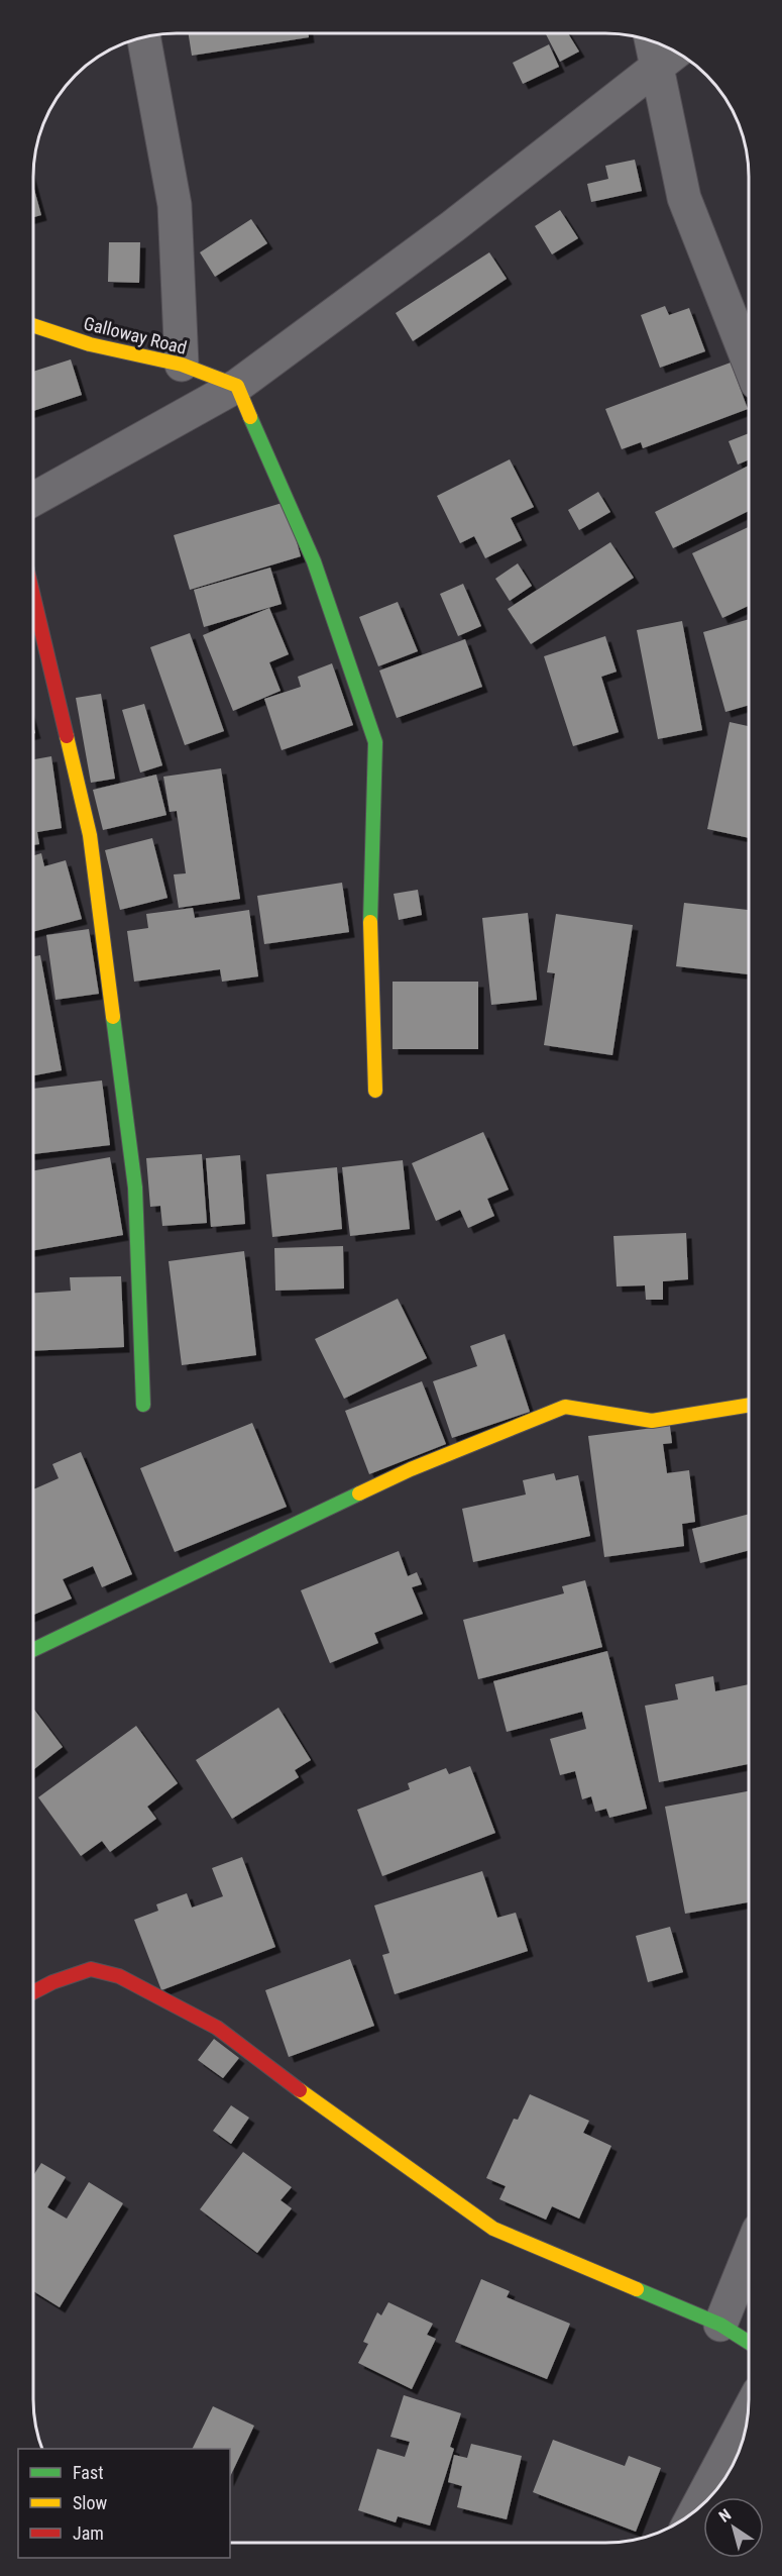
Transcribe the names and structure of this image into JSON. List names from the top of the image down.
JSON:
{
  "streets": {
    "street": ["Galloway Road"]
  },
  "legend": ["Fast", "Slow", "Jam"],
  "north": "top left"
}
